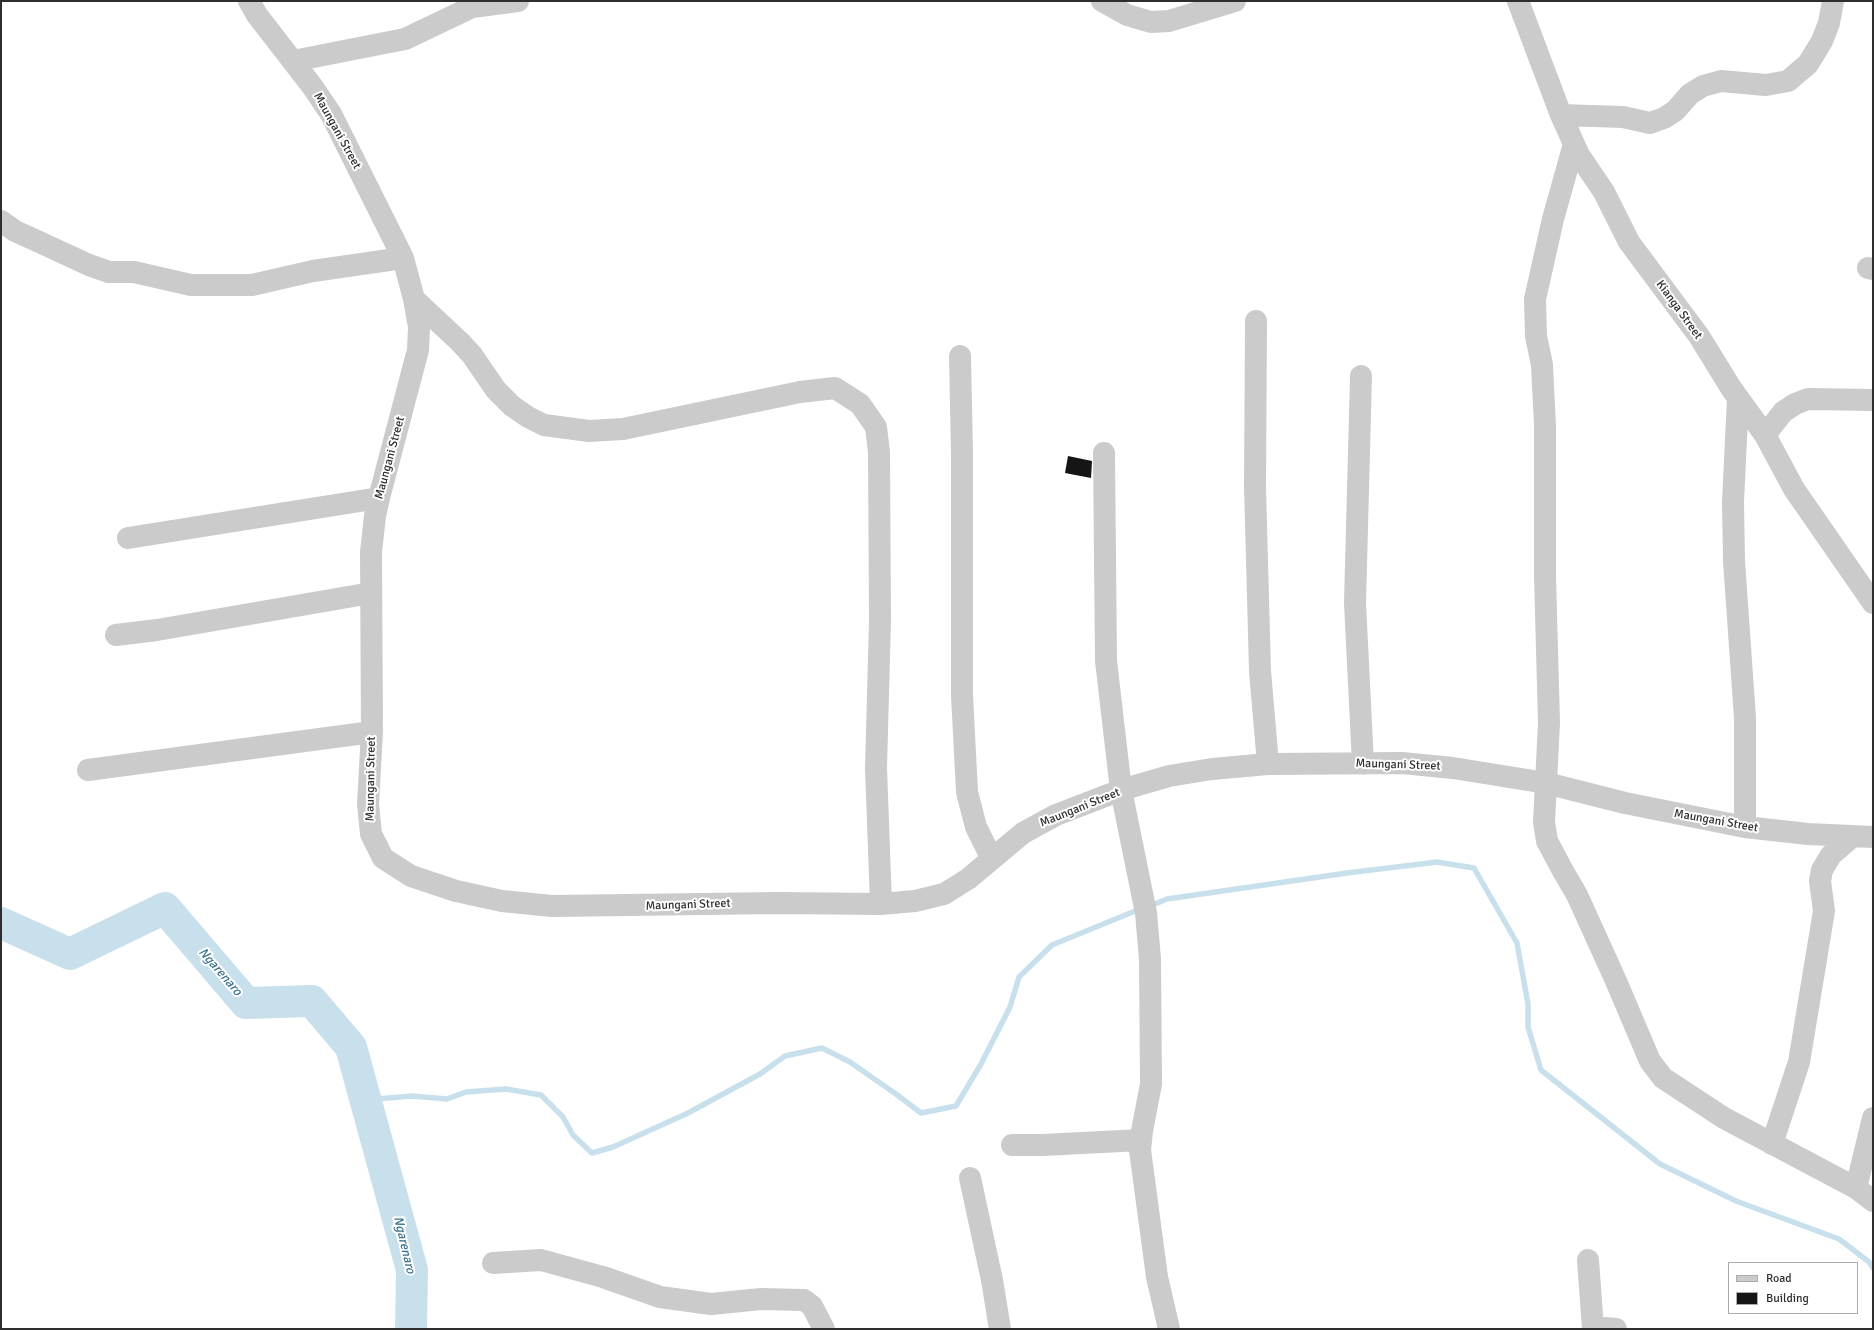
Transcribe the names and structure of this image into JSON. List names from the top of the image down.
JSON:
{
  "streets": {
    "street": ["Maungani Street", "Kianga Street"]
  },
  "water": ["Ngarenaro"],
  "legend": ["Road", "Building"]
}
